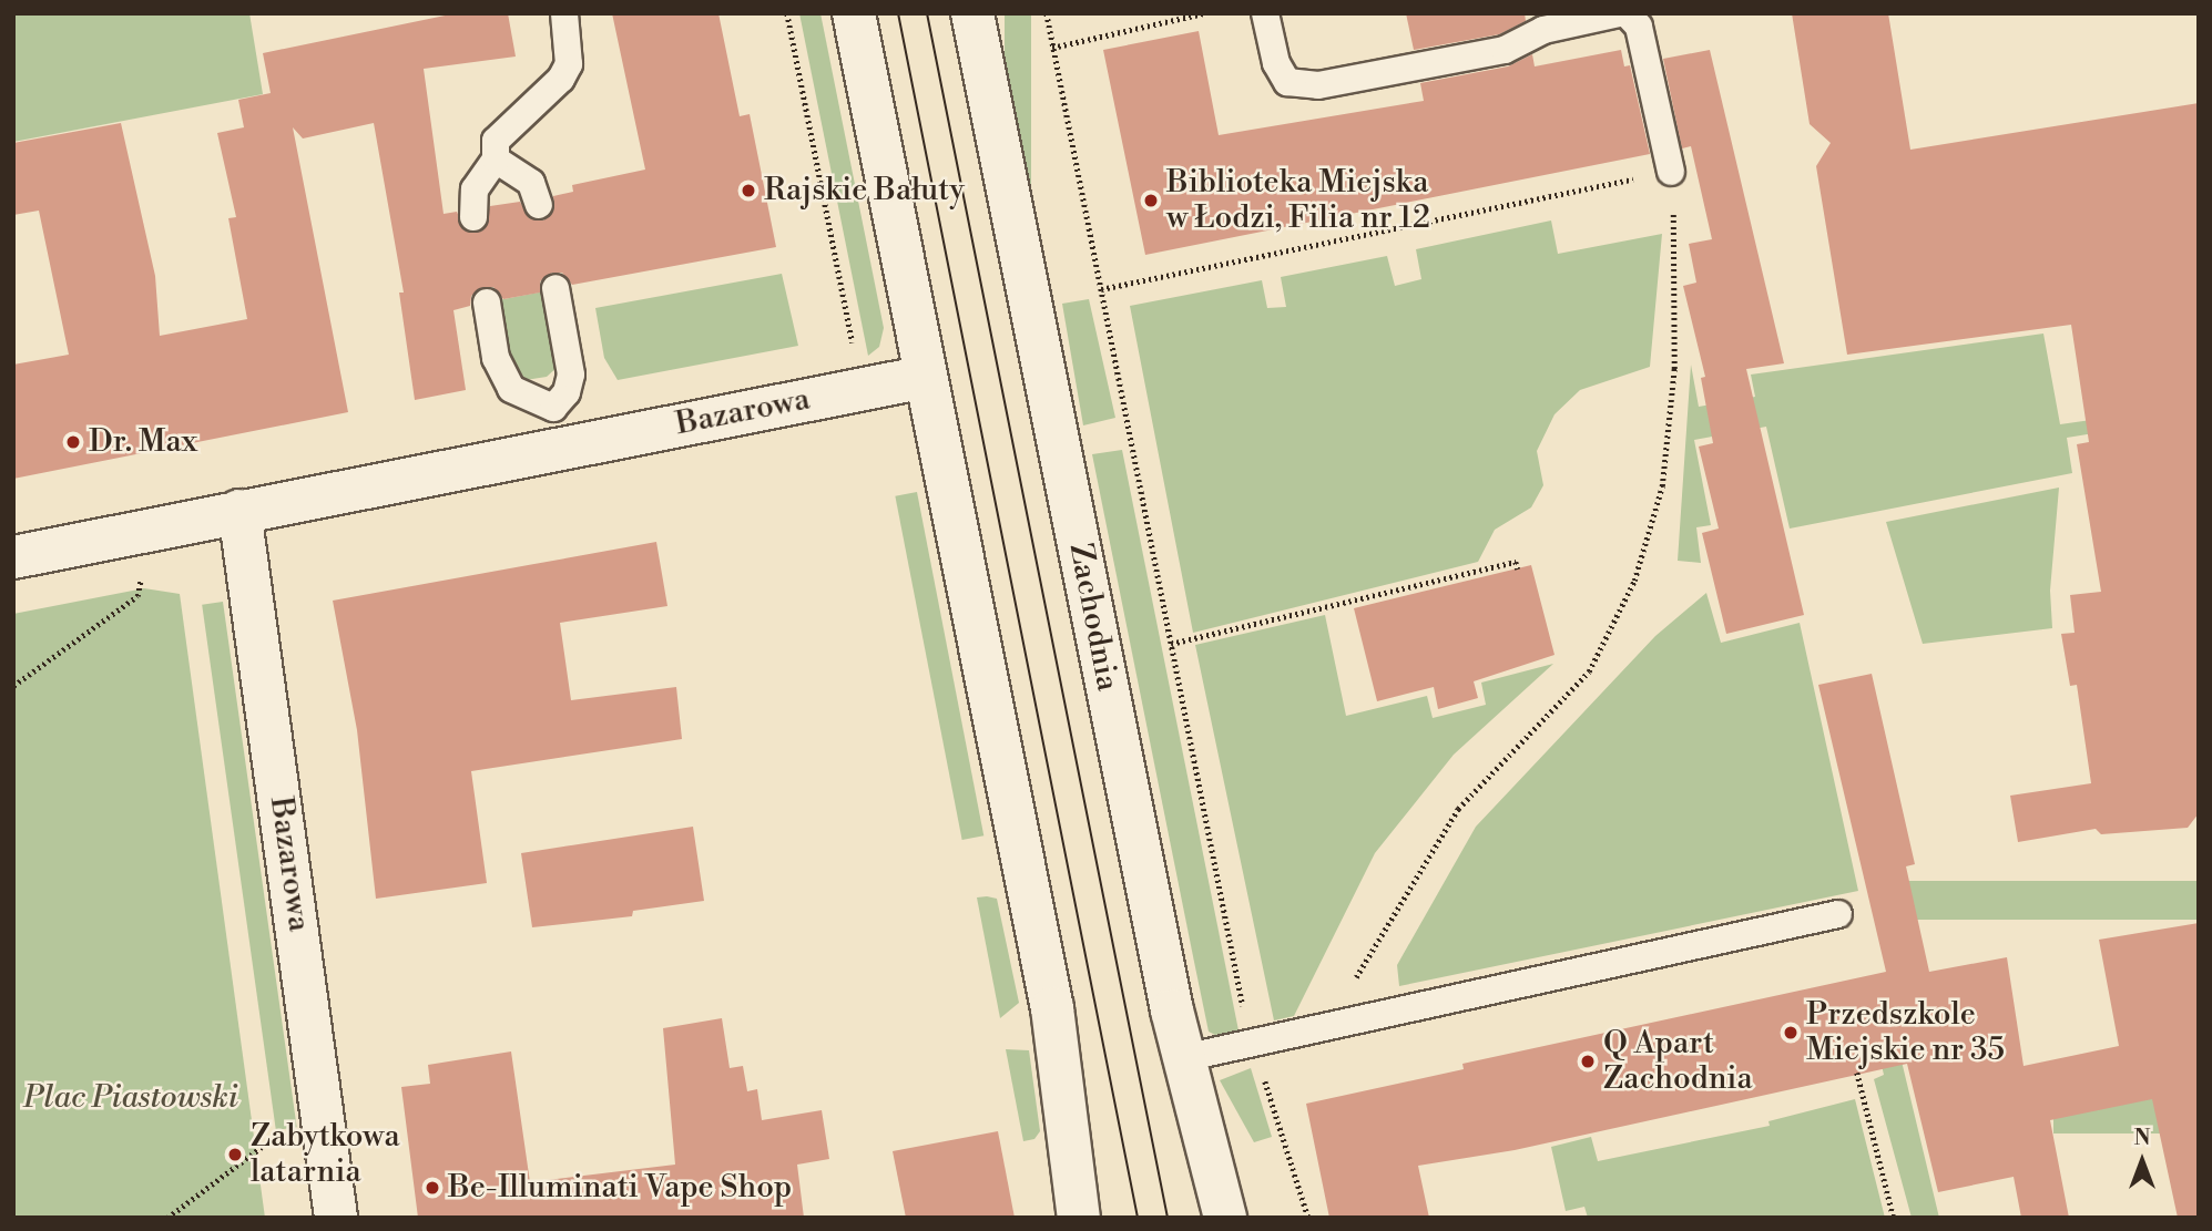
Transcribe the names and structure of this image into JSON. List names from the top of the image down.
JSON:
{
  "streets": {
    "main road": ["Bazarowa", "Zachodnia"]
  },
  "parks": ["Plac Piastowski"],
  "places": [
    "Rajskie Bałuty",
    "Biblioteka Miejska w Łodzi, Filia nr 12",
    "Dr. Max",
    "Przedszkole Miejskie nr 35",
    "Q Apart Zachodnia",
    "Zabytkowa latarnia",
    "Be-Illuminati Vape Shop"
  ],
  "north": "top"
}
